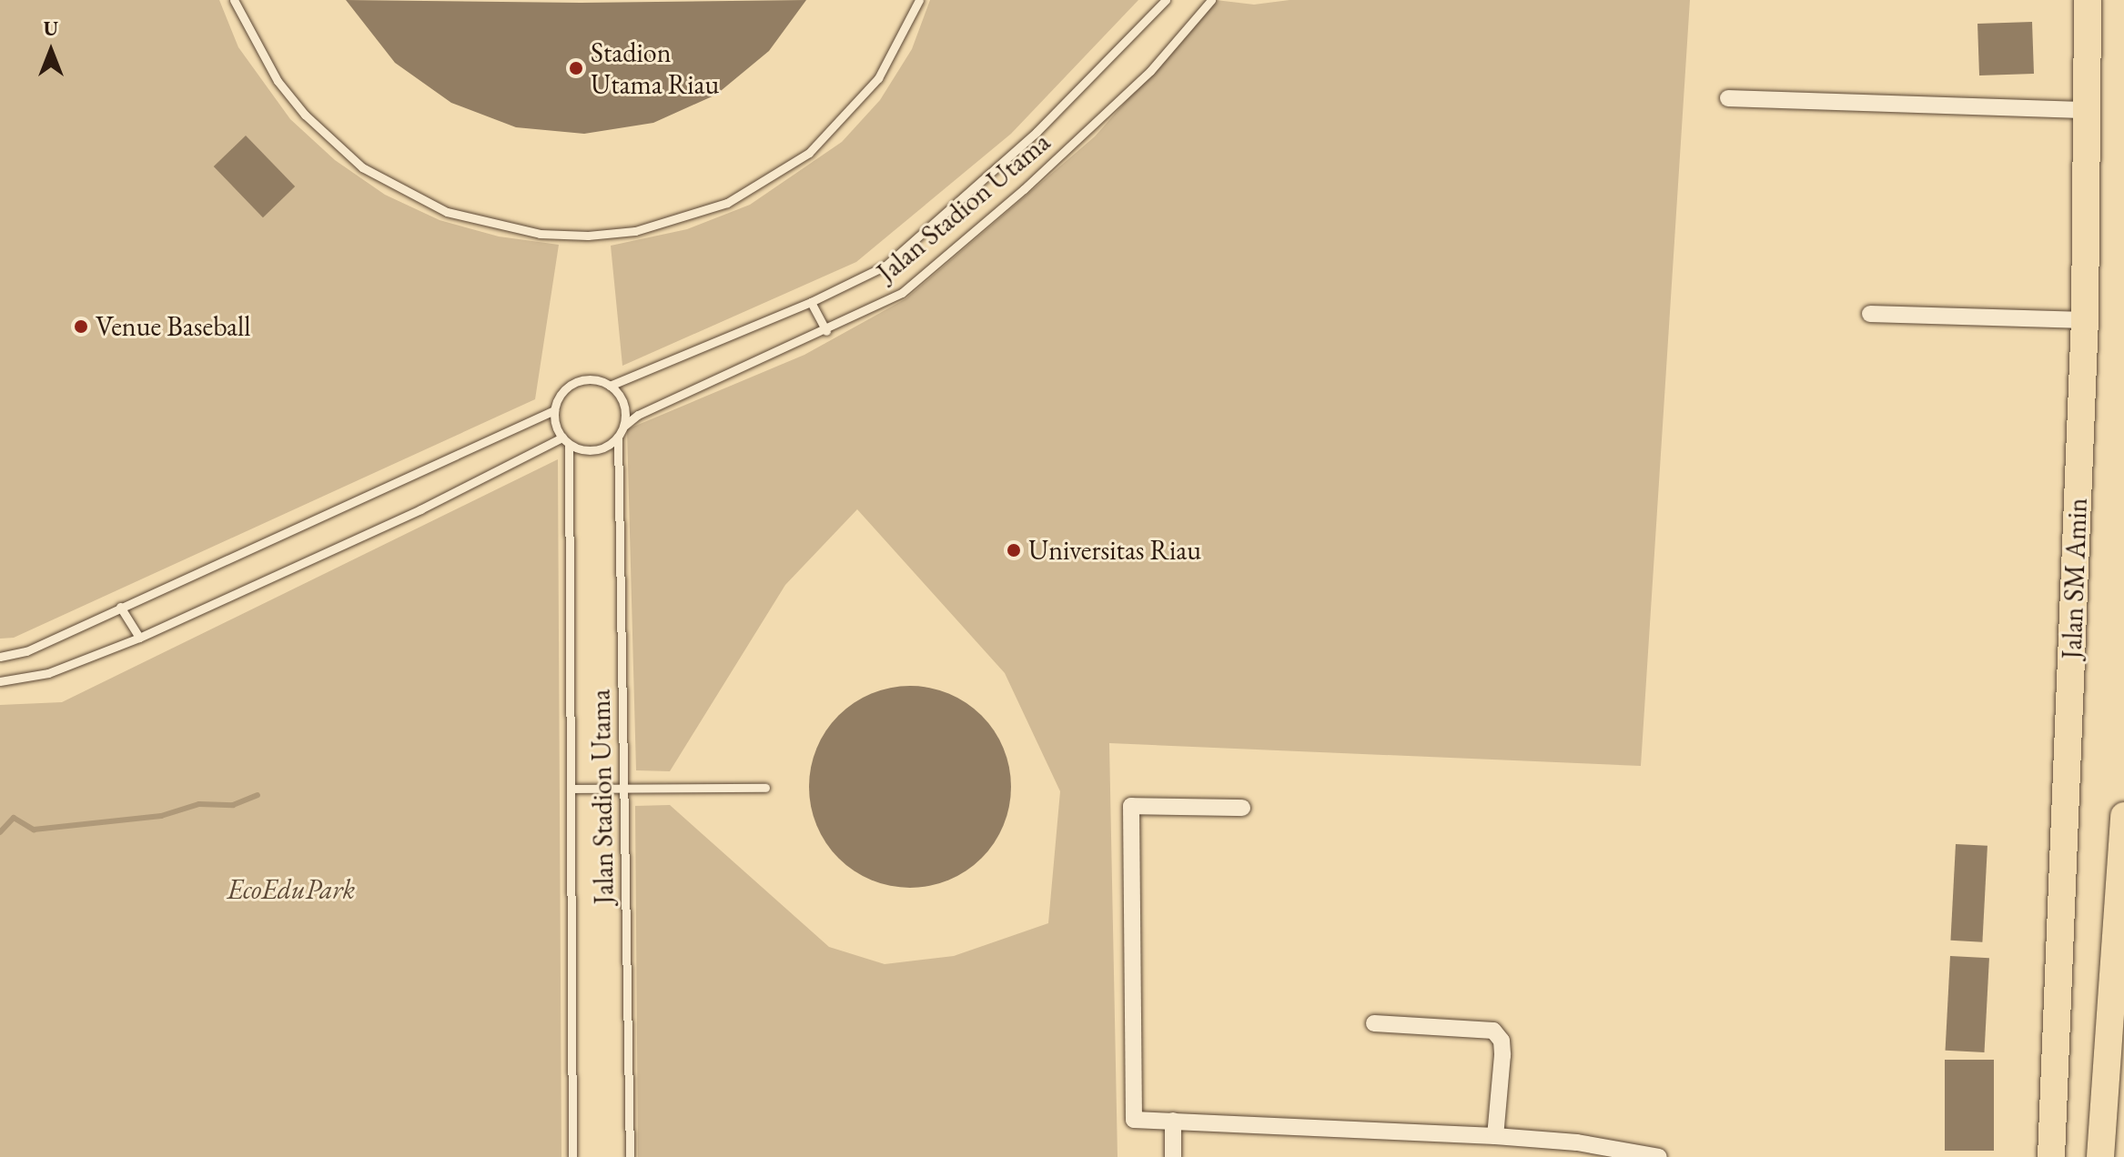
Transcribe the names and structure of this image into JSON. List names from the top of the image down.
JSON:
{
  "streets": {
    "main road": ["Jalan SM Amin"],
    "lane": ["Jalan Stadion Utama"]
  },
  "parks": ["EcoEduPark"],
  "places": ["Stadion Utama Riau", "Venue Baseball", "Universitas Riau"],
  "north": "top"
}
